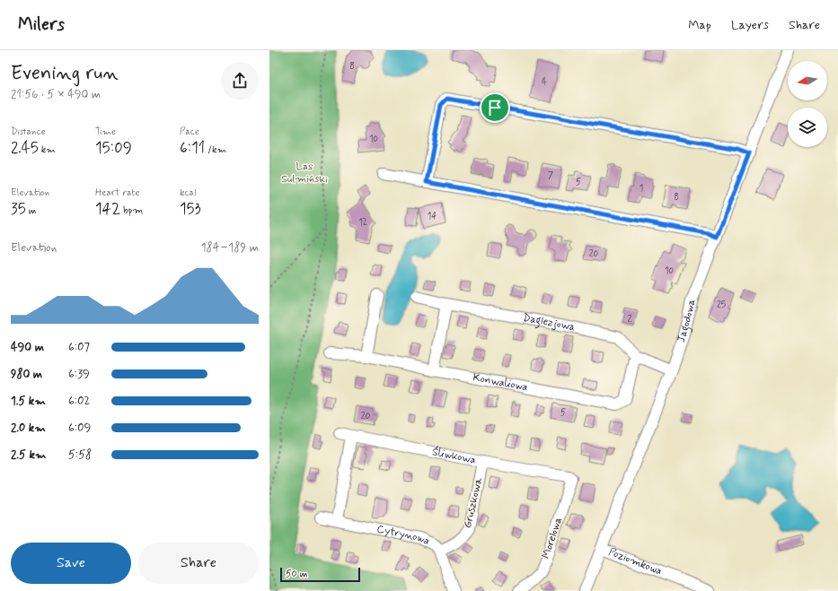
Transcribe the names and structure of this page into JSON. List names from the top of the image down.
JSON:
{
  "streets": {
    "street": [
      "Jagodowa",
      "Daglezjowa",
      "Konwaliowa",
      "Śliwkowa",
      "Gruszkowa",
      "Cytrynowa",
      "Morelowa",
      "Poziomkowa"
    ]
  },
  "crossings": [
    ["Jagodowa", "Daglezjowa"],
    ["Jagodowa", "Poziomkowa"],
    ["Daglezjowa", "Konwaliowa"],
    ["Śliwkowa", "Gruszkowa"],
    ["Śliwkowa", "Morelowa"],
    ["Gruszkowa", "Cytrynowa"]
  ],
  "parks": ["Las Sulmiński"],
  "house_numbers": [
    "8",
    "4",
    "10",
    "7",
    "5",
    "1",
    "8",
    "14",
    "12",
    "20",
    "10",
    "25",
    "2",
    "5",
    "20"
  ],
  "scale_bar": "50 m",
  "north": "left",
  "page": {
    "header": "Milers",
    "nav": ["Map", "Layers", "Share"],
    "heading": ["Evening run", "21:56 · 5 × 490 m"],
    "stats": [
      ["Distance", "2.45 km"],
      ["Time", "15:09"],
      ["Pace", "6:11 /km"],
      ["Elevation", "35 m"],
      ["Heart rate", "142 bpm"],
      ["kcal", "153"]
    ],
    "chart": ["Elevation", "184–189 m"],
    "list": [
      {
        "name": "490 m",
        "note": "6:07"
      },
      {
        "name": "980 m",
        "note": "6:39"
      },
      {
        "name": "1.5 km",
        "note": "6:02"
      },
      {
        "name": "2.0 km",
        "note": "6:09"
      },
      {
        "name": "2.5 km",
        "note": "5:58"
      }
    ],
    "buttons": ["Save", "Share"],
    "scale": "50 m"
  }
}
